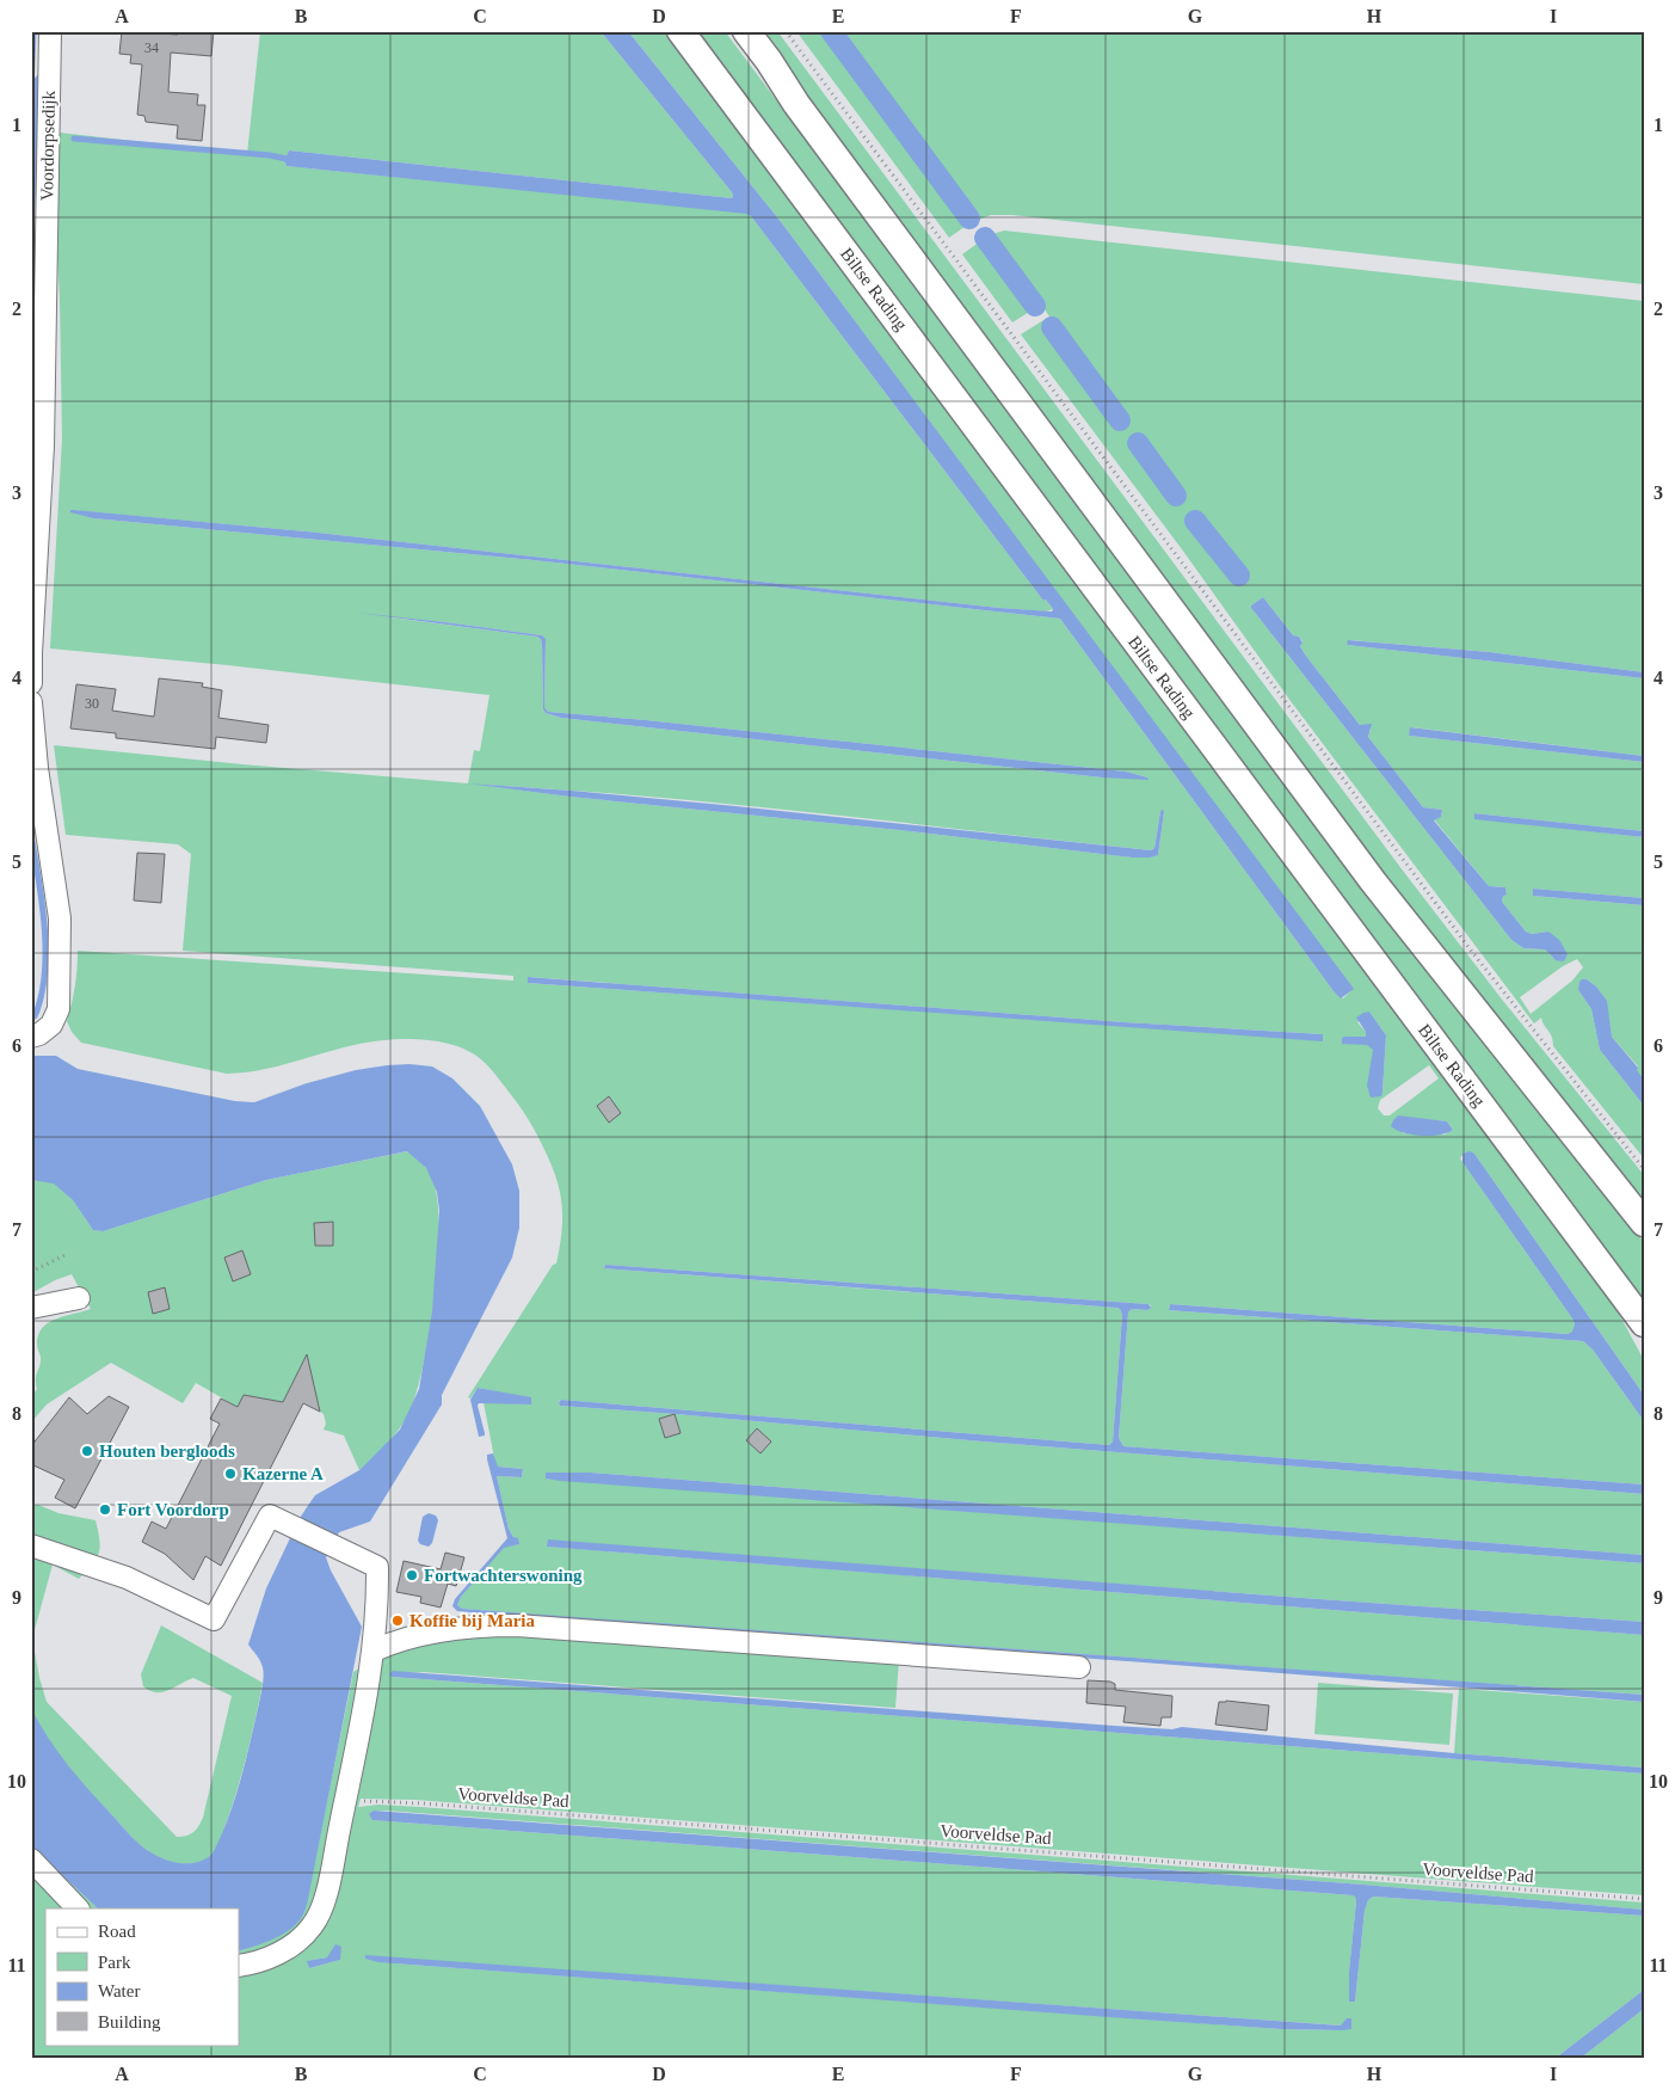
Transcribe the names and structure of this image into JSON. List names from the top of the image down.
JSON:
{
  "streets": {
    "main road": ["Biltse Rading"],
    "street": ["Voordorpsedijk"],
    "path": ["Voorveldse Pad"]
  },
  "places": [
    "Houten bergloods",
    "Kazerne A",
    "Fort Voordorp",
    "Fortwachterswoning",
    "Koffie bij Maria"
  ],
  "house_numbers": ["34", "30"],
  "legend": [
    "Road",
    "Park",
    "Water",
    "Building"
  ],
  "grid": {
    "columns": [
      "A",
      "B",
      "C",
      "D",
      "E",
      "F",
      "G",
      "H",
      "I"
    ],
    "rows": [
      "1",
      "2",
      "3",
      "4",
      "5",
      "6",
      "7",
      "8",
      "9",
      "10",
      "11"
    ]
  }
}
